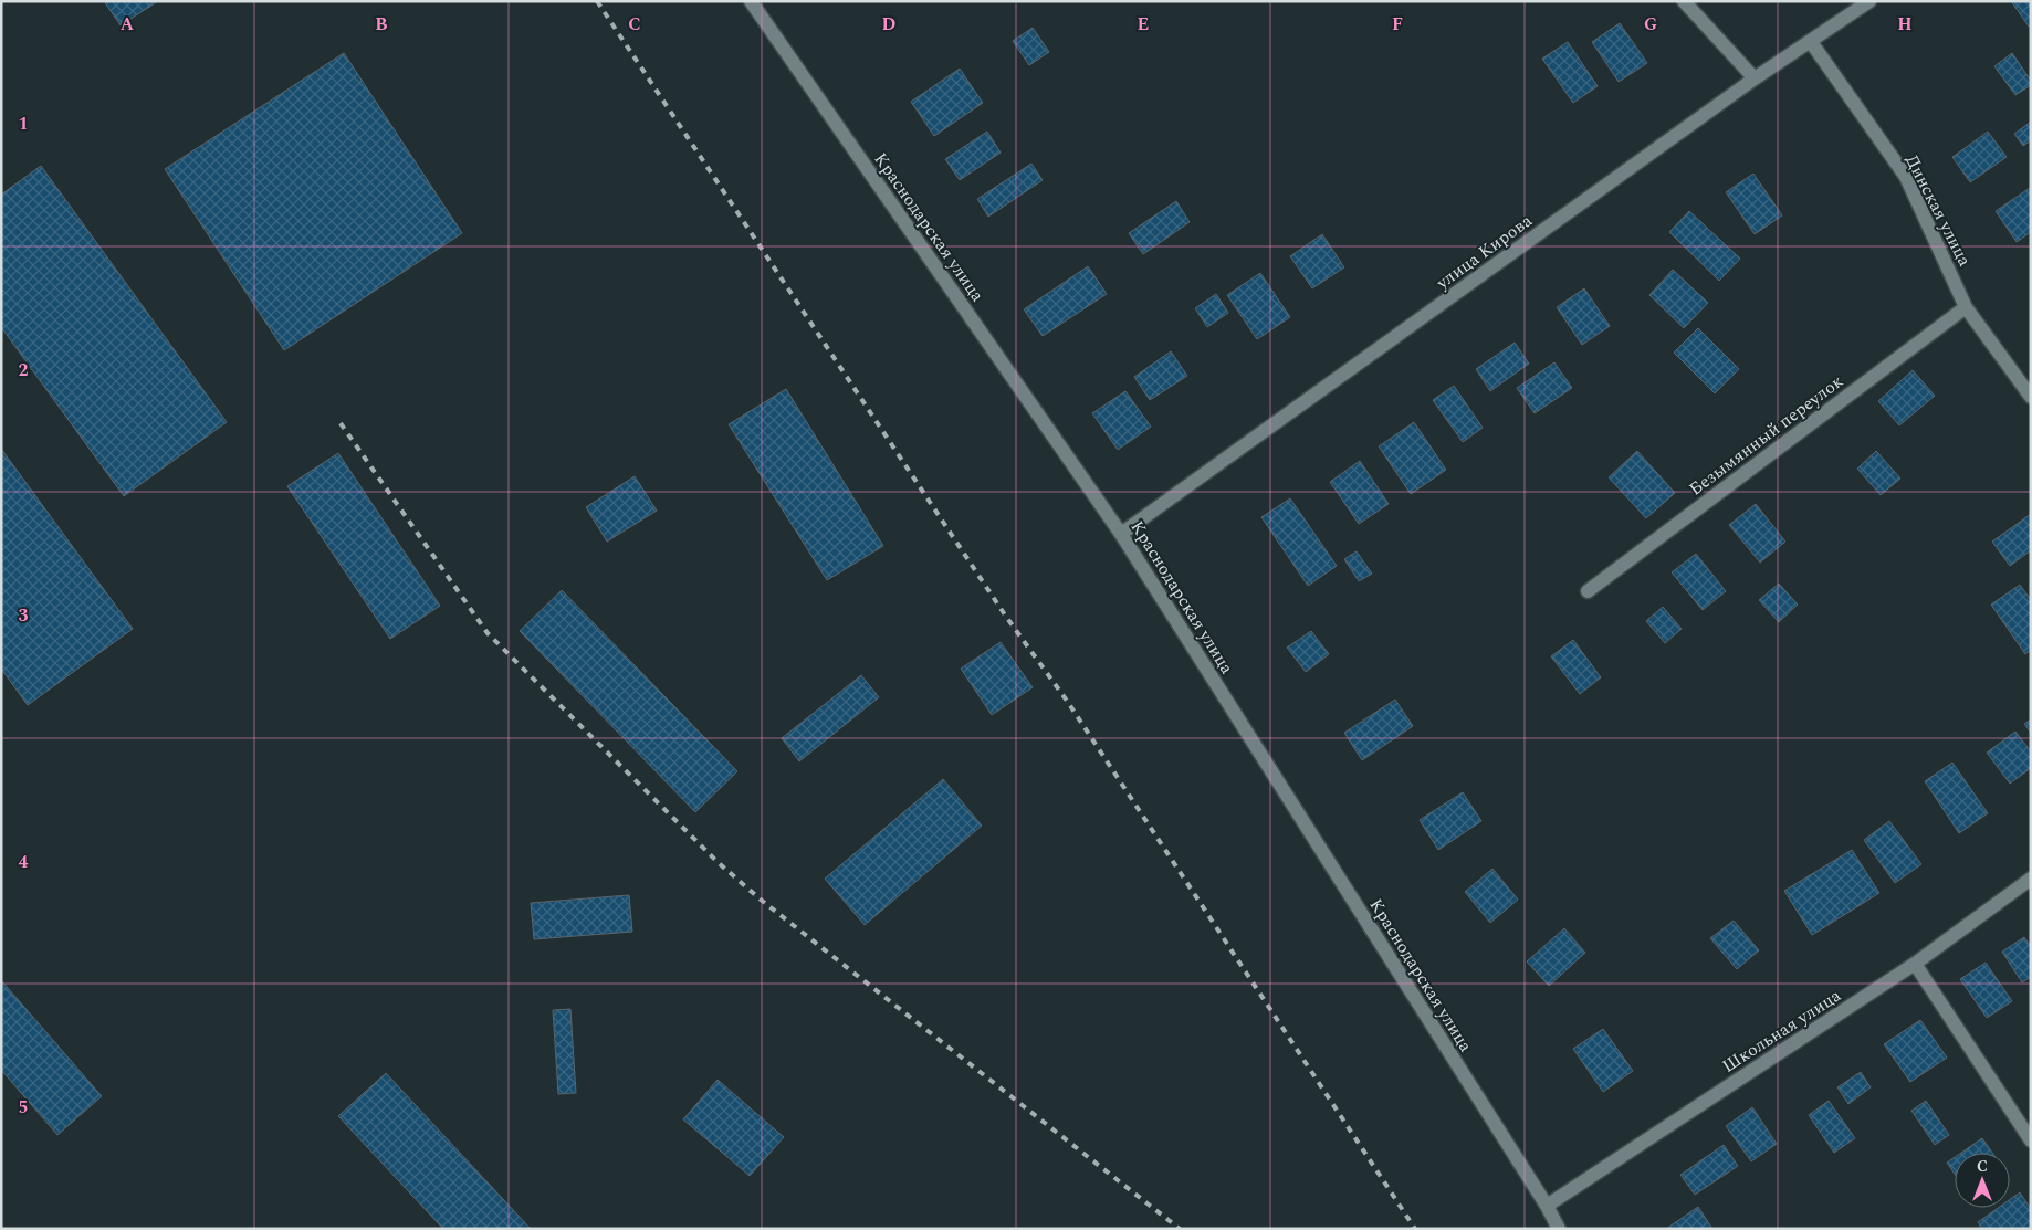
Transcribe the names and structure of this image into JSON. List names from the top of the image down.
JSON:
{
  "streets": {
    "street": [
      "Динская улица",
      "Краснодарская улица",
      "улица Кирова",
      "Безымянный переулок",
      "Школьная улица"
    ]
  },
  "crossings": [
    ["Динская улица", "улица Кирова"],
    ["Динская улица", "Безымянный переулок"],
    ["Краснодарская улица", "улица Кирова"],
    ["Краснодарская улица", "Школьная улица"]
  ],
  "north": "top",
  "grid": {
    "columns": [
      "A",
      "B",
      "C",
      "D",
      "E",
      "F",
      "G",
      "H"
    ],
    "rows": [
      "1",
      "2",
      "3",
      "4",
      "5"
    ]
  }
}
